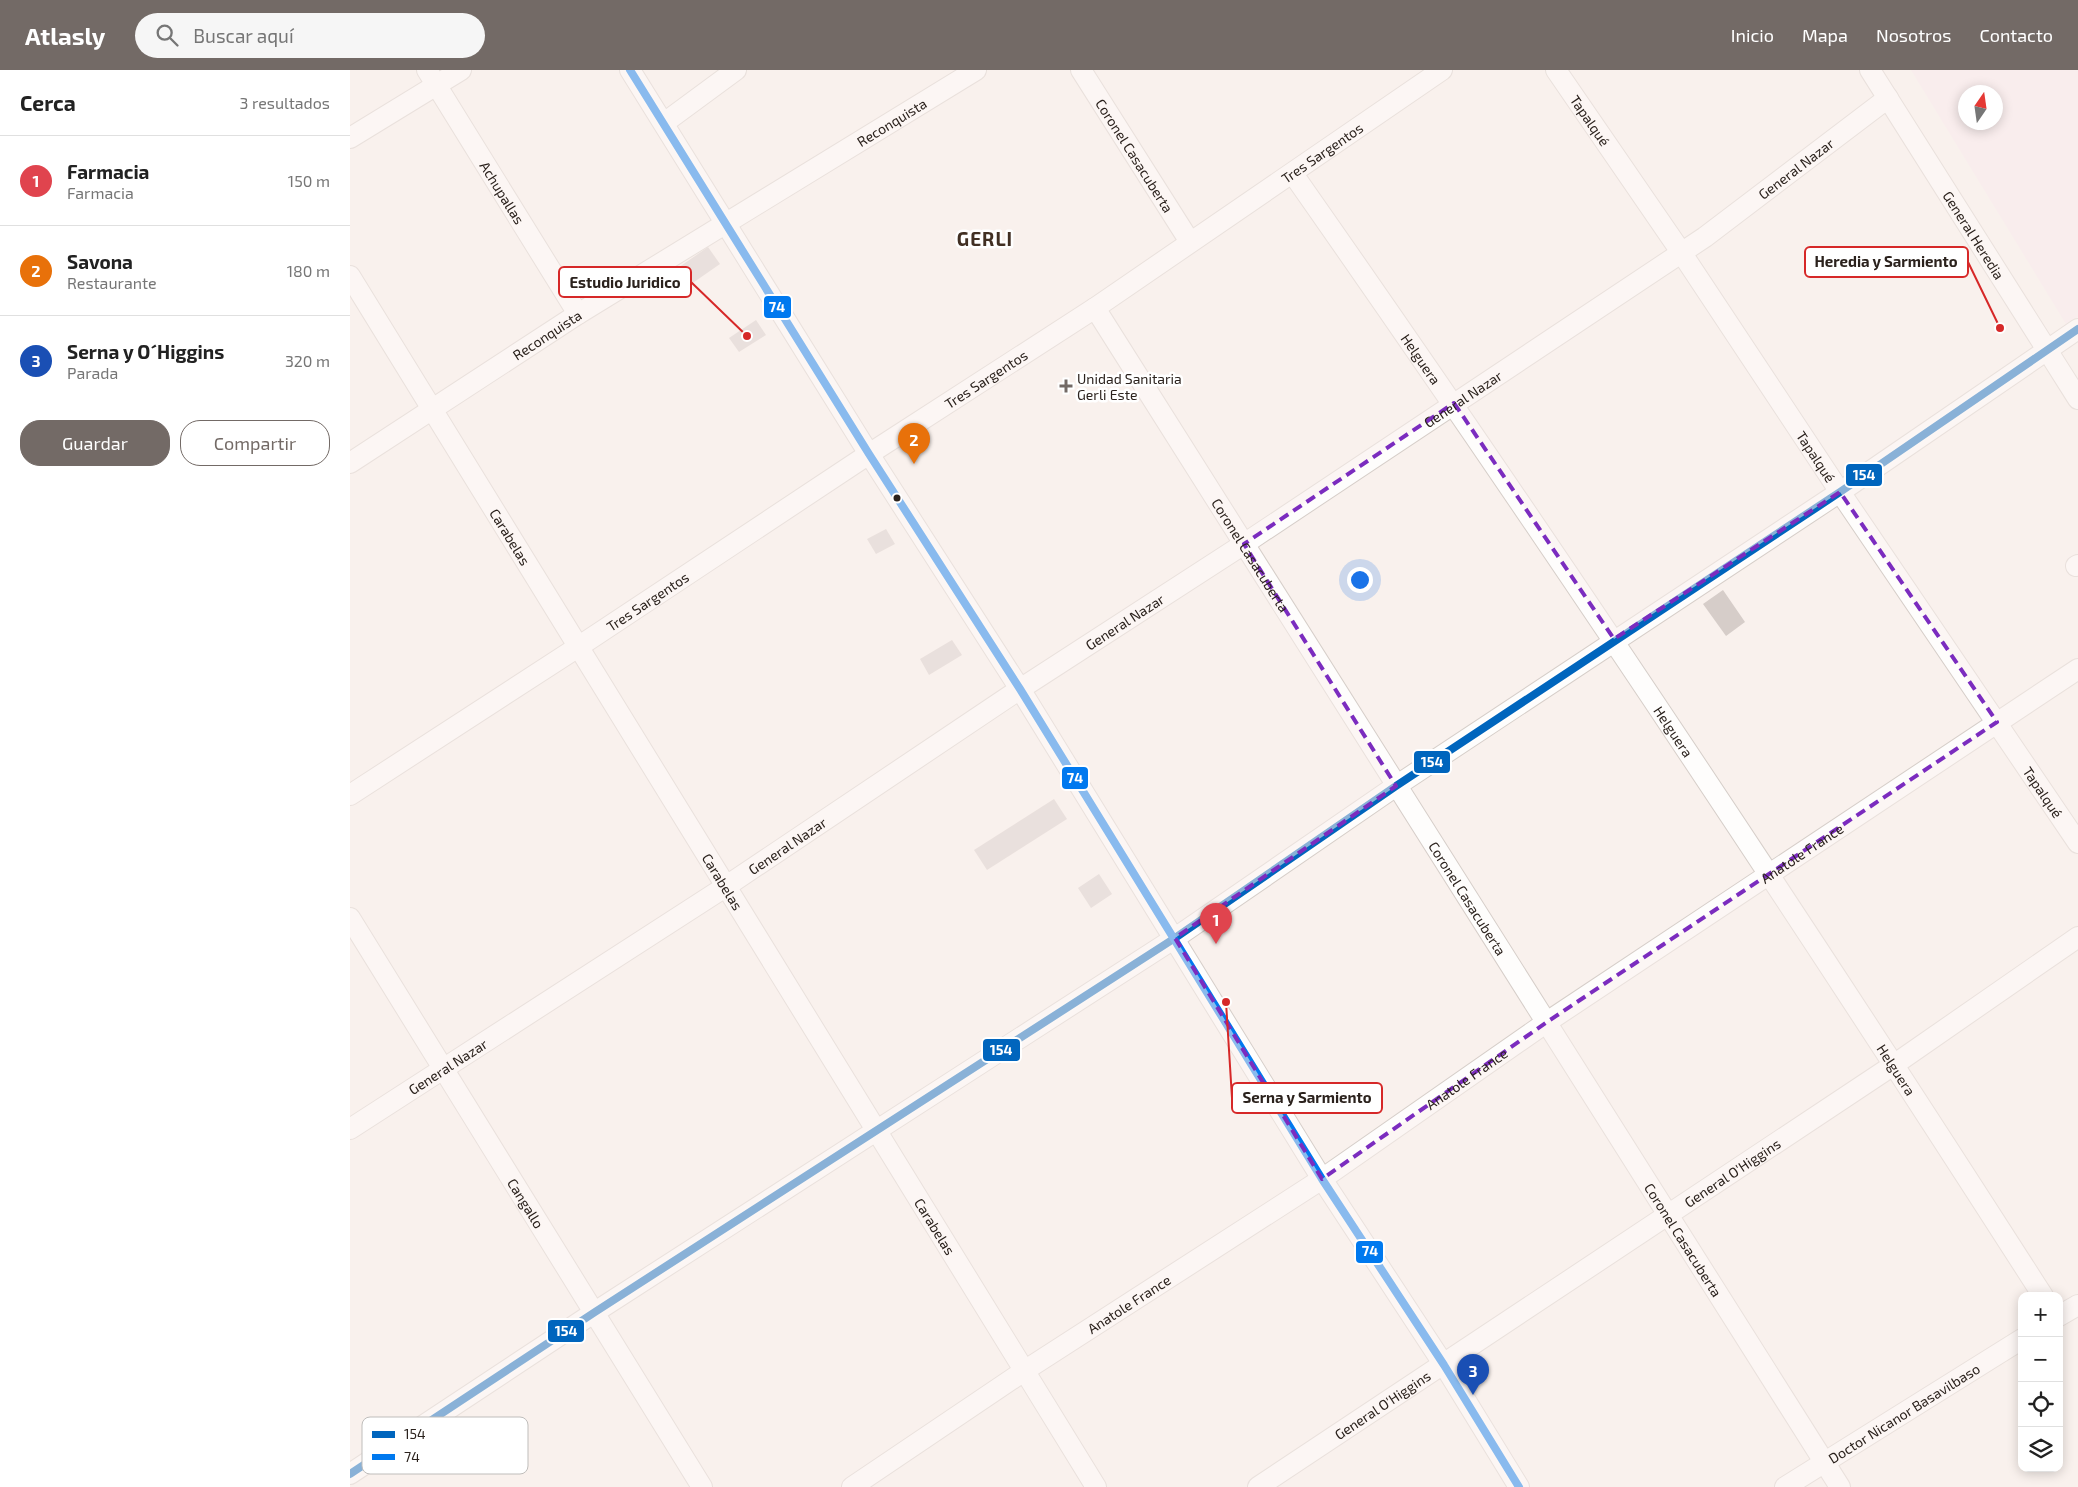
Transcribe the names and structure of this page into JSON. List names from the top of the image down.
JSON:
{
  "streets": {
    "street": [
      "Tapalqué",
      "Reconquista",
      "Tres Sargentos",
      "Coronel Casacuberta",
      "General Nazar",
      "Achupallas",
      "General Heredia",
      "Helguera",
      "Carabelas",
      "Anatole France",
      "General O'Higgins",
      "Cangallo",
      "Doctor Nicanor Basavilbaso"
    ]
  },
  "crossings": [
    ["Tapalqué", "General Nazar"],
    ["Tapalqué", "Anatole France"],
    ["Reconquista", "Achupallas"],
    ["Reconquista", "Carabelas"],
    ["Tres Sargentos", "Coronel Casacuberta"],
    ["Tres Sargentos", "Helguera"],
    ["Tres Sargentos", "Carabelas"],
    ["Coronel Casacuberta", "General Nazar"],
    ["Coronel Casacuberta", "Anatole France"],
    ["Coronel Casacuberta", "General O'Higgins"],
    ["Coronel Casacuberta", "Doctor Nicanor Basavilbaso"],
    ["General Nazar", "General Heredia"],
    ["General Nazar", "Helguera"],
    ["General Nazar", "Carabelas"],
    ["General Nazar", "Cangallo"],
    ["Helguera", "Anatole France"],
    ["Helguera", "General O'Higgins"],
    ["Carabelas", "Anatole France"]
  ],
  "districts": ["GERLI"],
  "places": {
    "other": ["Heredia y Sarmiento", "Estudio Juridico", "Serna y Sarmiento"],
    "health": ["Unidad Sanitaria Gerli Este"]
  },
  "lines": ["transit line 74", "transit line 154"],
  "legend": ["154", "74"],
  "north": "top",
  "page": {
    "header": "Atlasly",
    "search": "Buscar aquí",
    "nav": [
      "Inicio",
      "Mapa",
      "Nosotros",
      "Contacto"
    ],
    "heading": ["Cerca", "3 resultados"],
    "list": [
      {
        "mark": "1",
        "name": "Farmacia",
        "note": "Farmacia",
        "value": "150 m"
      },
      {
        "mark": "2",
        "name": "Savona",
        "note": "Restaurante",
        "value": "180 m"
      },
      {
        "mark": "3",
        "name": "Serna y O´Higgins",
        "note": "Parada",
        "value": "320 m"
      }
    ],
    "buttons": ["Guardar", "Compartir"],
    "pins": ["2", "1", "3"],
    "map_buttons": ["+", "−"]
  }
}
